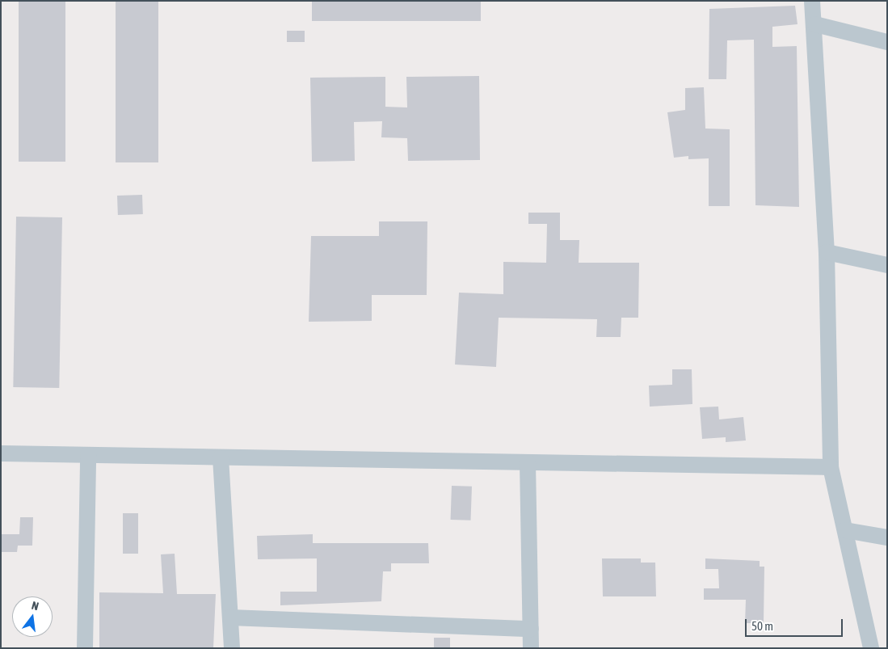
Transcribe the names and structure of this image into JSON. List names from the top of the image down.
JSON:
{
  "scale_bar": "50 m",
  "north": "top"
}
